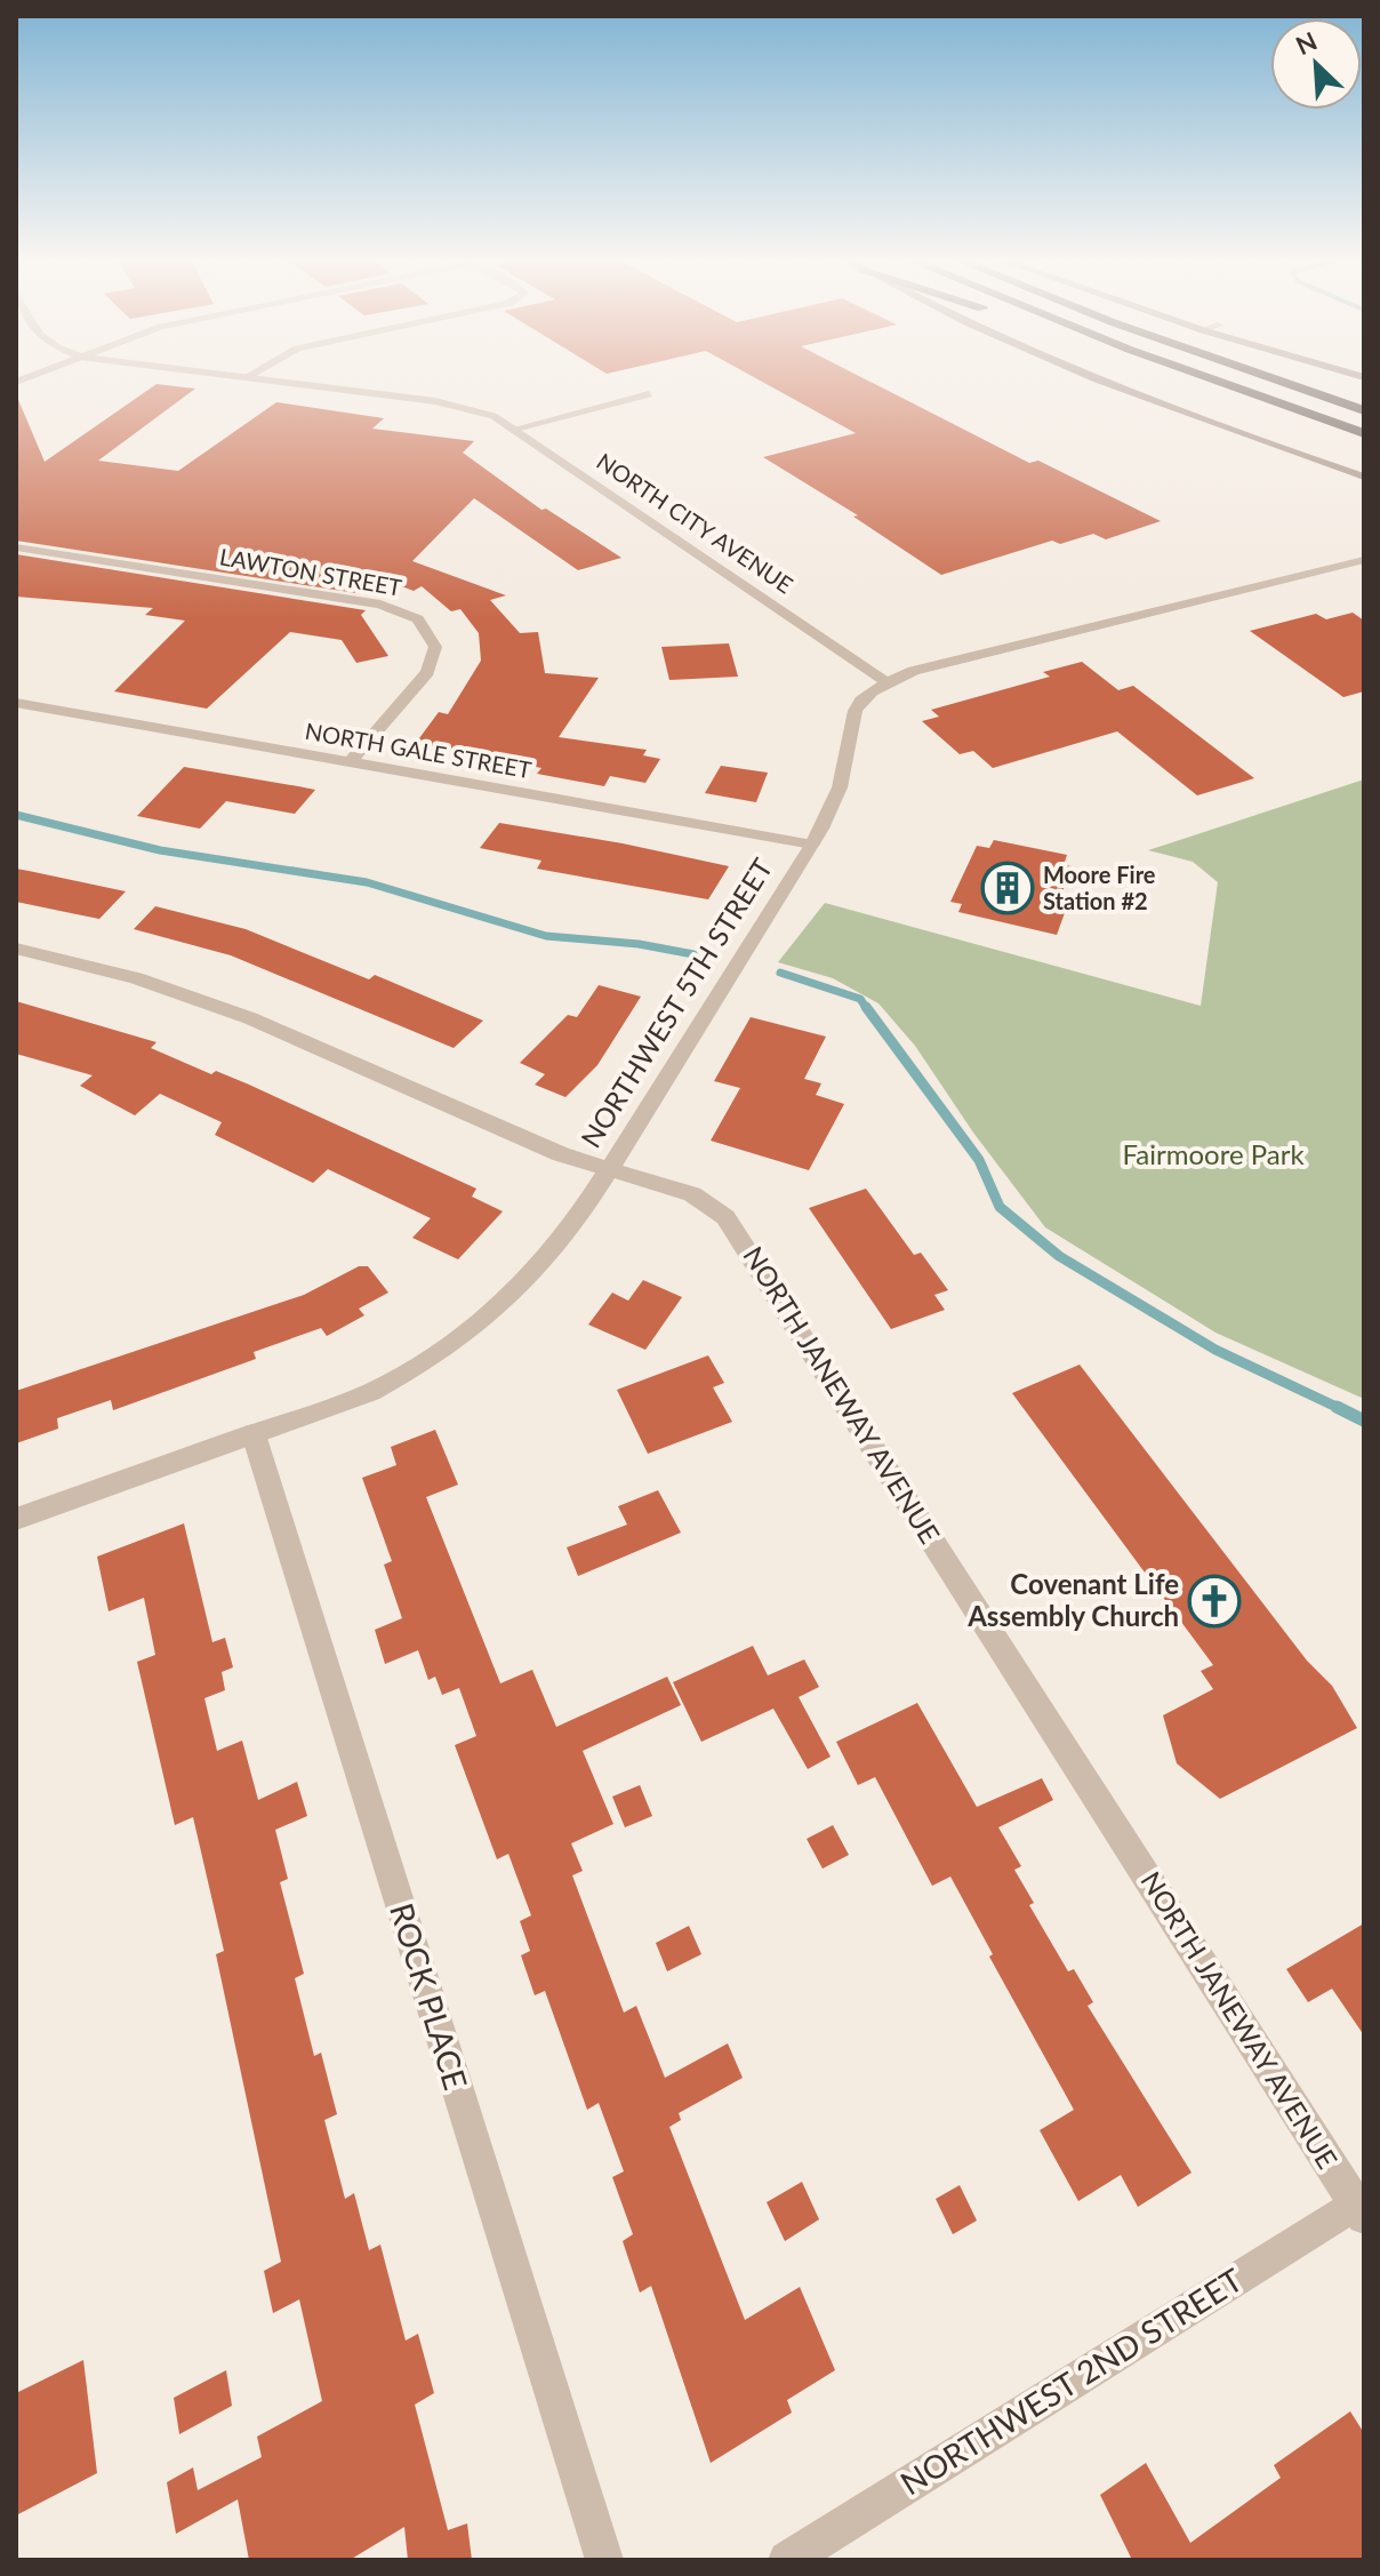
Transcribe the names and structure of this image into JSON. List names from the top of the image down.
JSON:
{
  "streets": {
    "street": [
      "NORTH CITY AVENUE",
      "LAWTON STREET",
      "NORTH GALE STREET",
      "NORTHWEST 5TH STREET",
      "NORTH JANEWAY AVENUE",
      "ROCK PLACE",
      "NORTHWEST 2ND STREET"
    ]
  },
  "crossings": [
    ["NORTH CITY AVENUE", "NORTHWEST 5TH STREET"],
    ["LAWTON STREET", "NORTH GALE STREET"],
    ["NORTH GALE STREET", "NORTHWEST 5TH STREET"],
    ["NORTHWEST 5TH STREET", "NORTH JANEWAY AVENUE"],
    ["NORTHWEST 5TH STREET", "ROCK PLACE"],
    ["NORTH JANEWAY AVENUE", "NORTHWEST 2ND STREET"]
  ],
  "parks": ["Fairmoore Park"],
  "places": {
    "building": ["Moore Fire Station #2"],
    "church": ["Covenant Life Assembly Church"]
  },
  "north": "top left"
}
